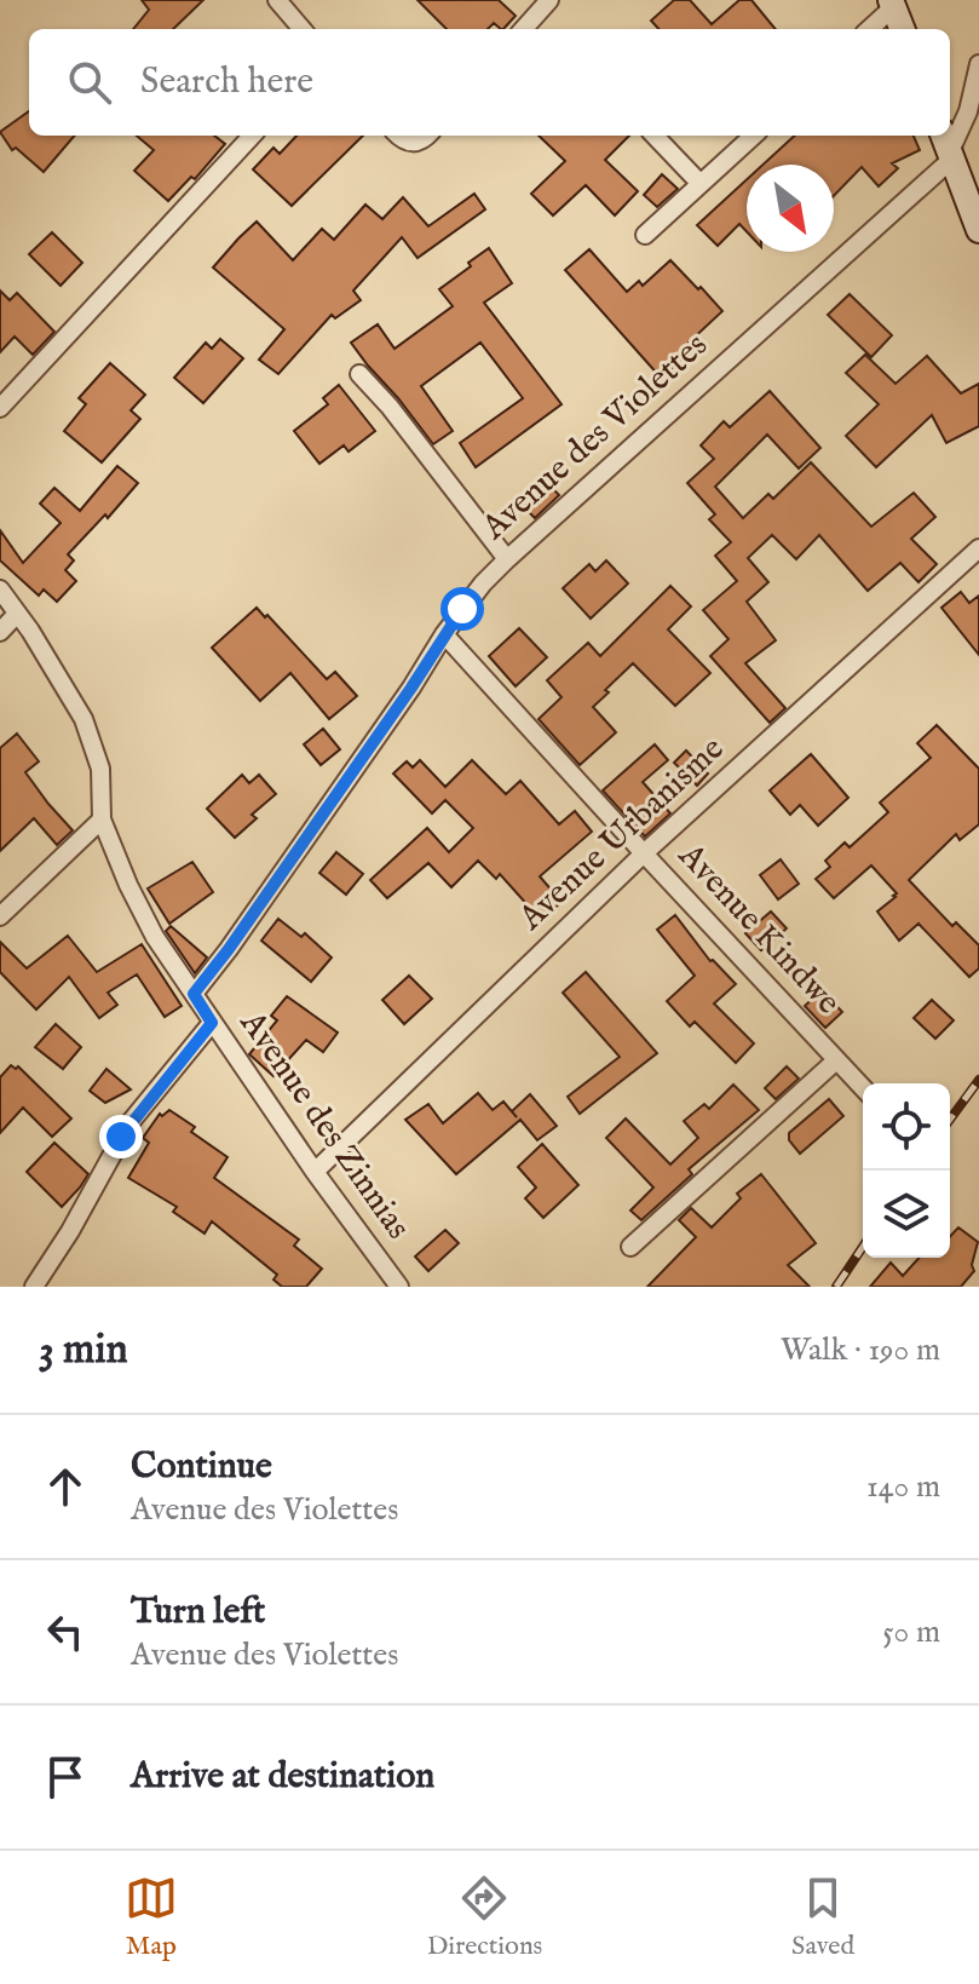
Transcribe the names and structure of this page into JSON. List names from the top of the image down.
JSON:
{
  "streets": {
    "street": [
      "Avenue des Violettes",
      "Avenue Urbanisme",
      "Avenue Kindwe",
      "Avenue des Zinnias"
    ]
  },
  "crossings": [
    ["Avenue des Violettes", "Avenue Kindwe"],
    ["Avenue des Violettes", "Avenue des Zinnias"],
    ["Avenue Urbanisme", "Avenue Kindwe"],
    ["Avenue Urbanisme", "Avenue des Zinnias"]
  ],
  "north": "bottom right",
  "page": {
    "search": "Search here",
    "heading": ["3 min", "Walk · 190 m"],
    "list": [
      ["Continue", "Avenue des Violettes", "140 m"],
      ["Turn left", "Avenue des Violettes", "50 m"],
      "Arrive at destination"
    ],
    "nav": ["Map", "Directions", "Saved"]
  }
}
